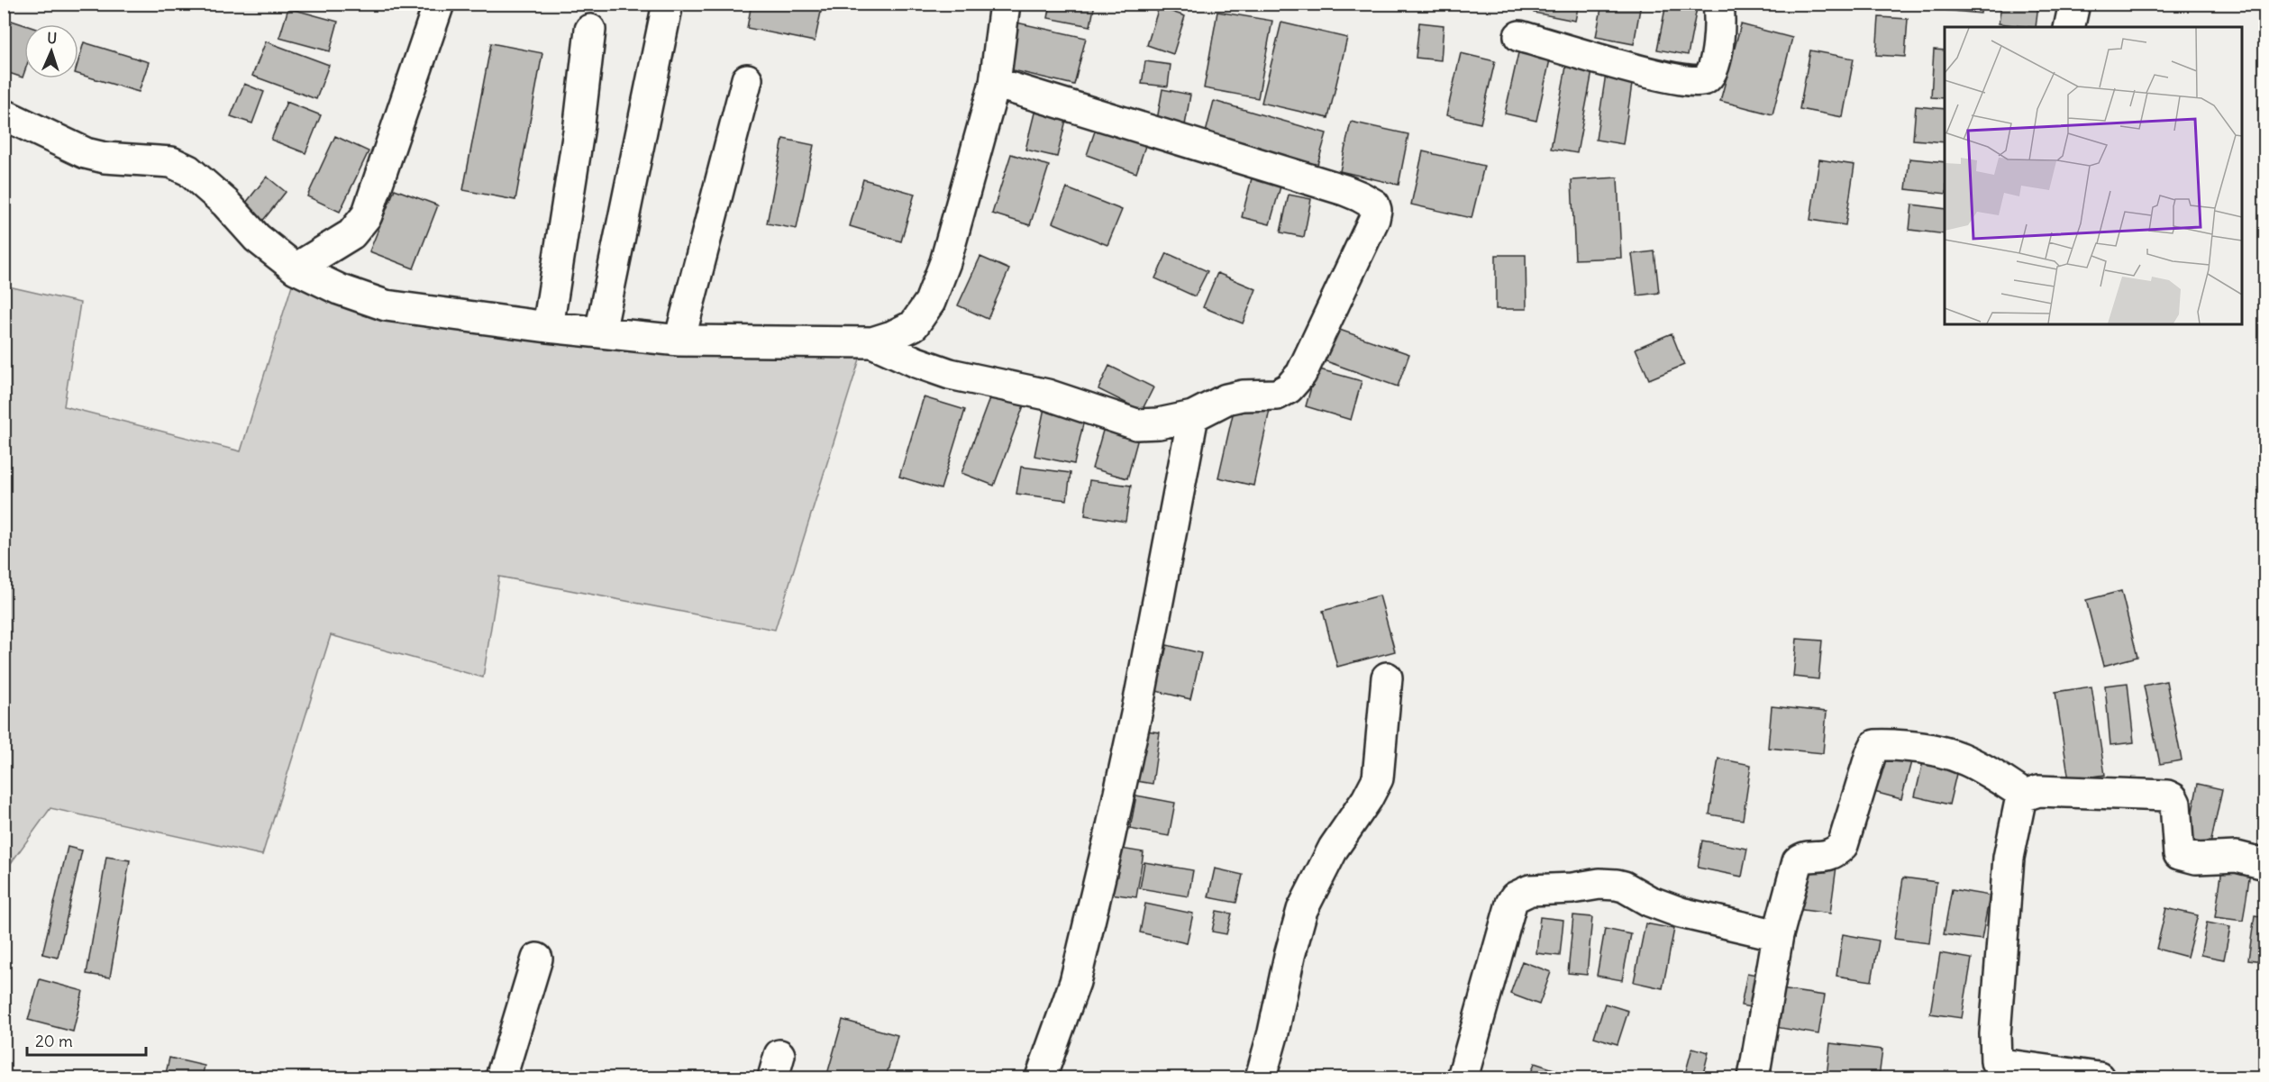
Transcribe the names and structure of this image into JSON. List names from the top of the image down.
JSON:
{
  "scale_bar": "20 m",
  "north": "top"
}
